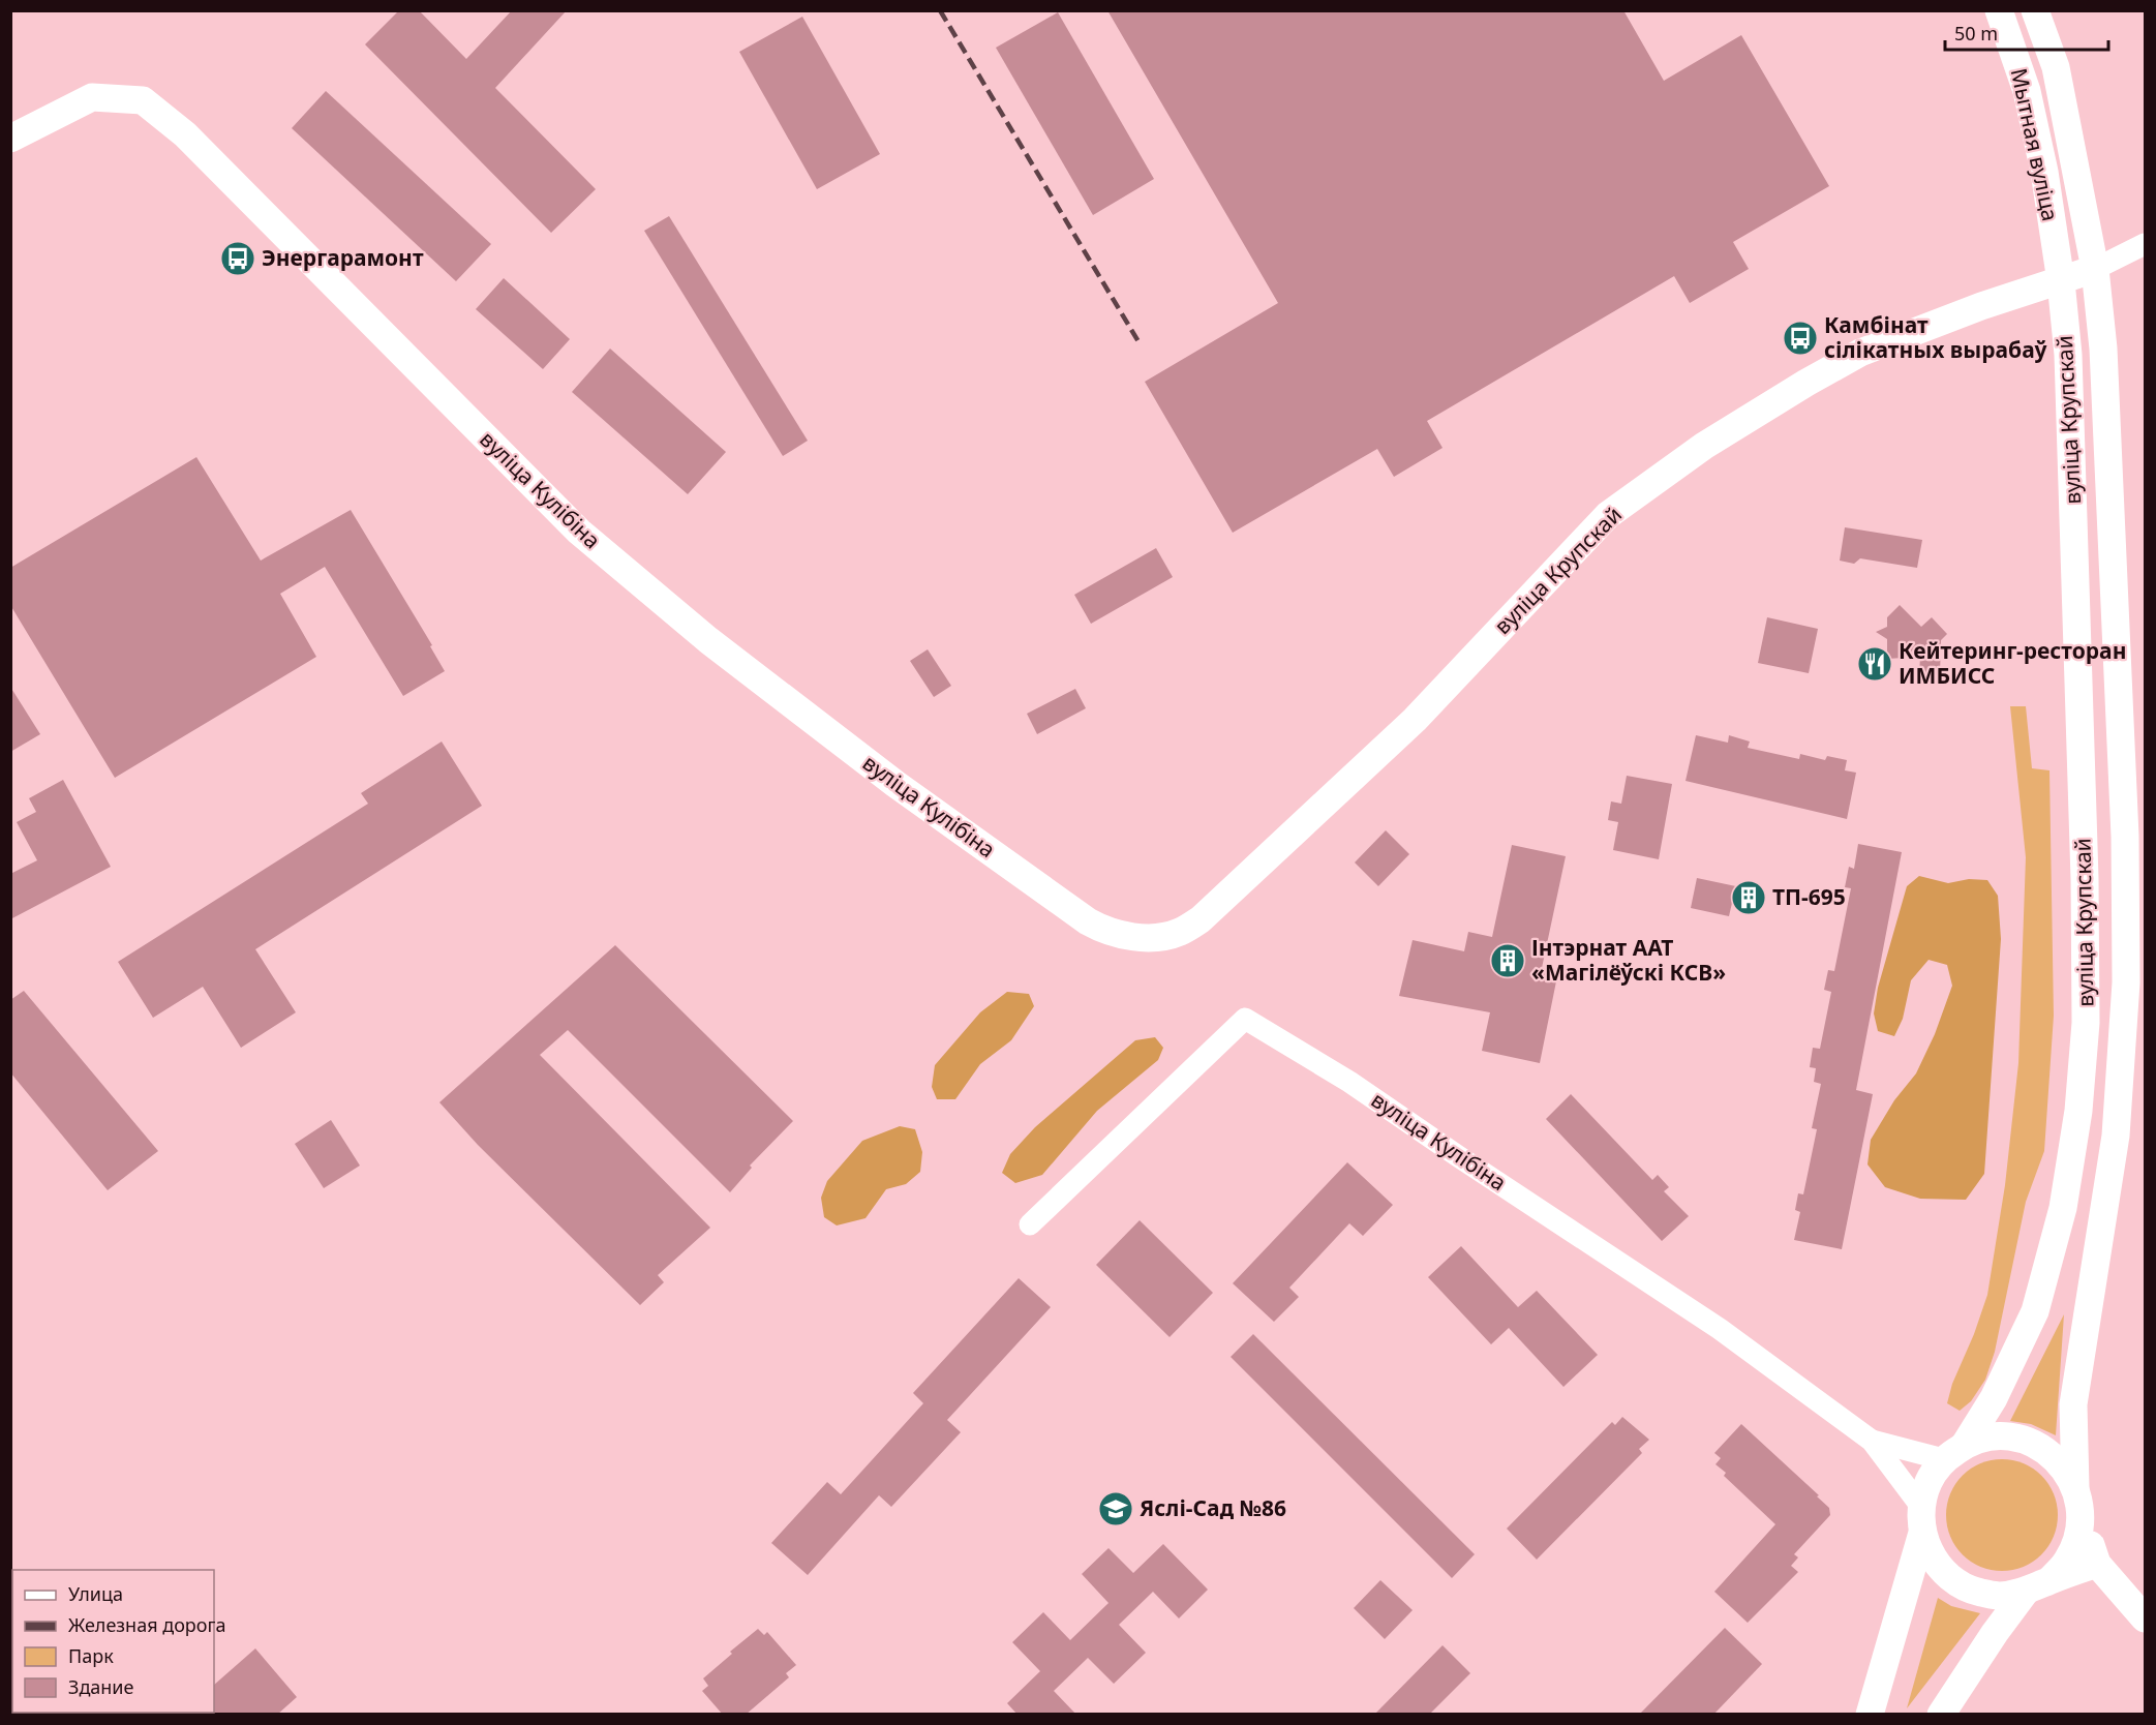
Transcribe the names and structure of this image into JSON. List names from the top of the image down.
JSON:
{
  "streets": {
    "main road": ["Мытная вуліца", "вуліца Крупскай", "вуліца Кулібіна"]
  },
  "crossings": [
    ["Мытная вуліца", "вуліца Крупскай"],
    ["вуліца Крупскай", "вуліца Кулібіна"]
  ],
  "places": {
    "bus stop": ["Энергарамонт", "Камбінат сілікатных вырабаў"],
    "restaurant": ["Кейтеринг-ресторан ИМБИСС"],
    "building": ["ТП-695", "Інтэрнат ААТ «Магілёўскі КСВ»"],
    "school or university": ["Яслі-Сад №86"]
  },
  "legend": [
    "Улица",
    "Железная дорога",
    "Парк",
    "Здание"
  ],
  "scale_bar": "50 m"
}
